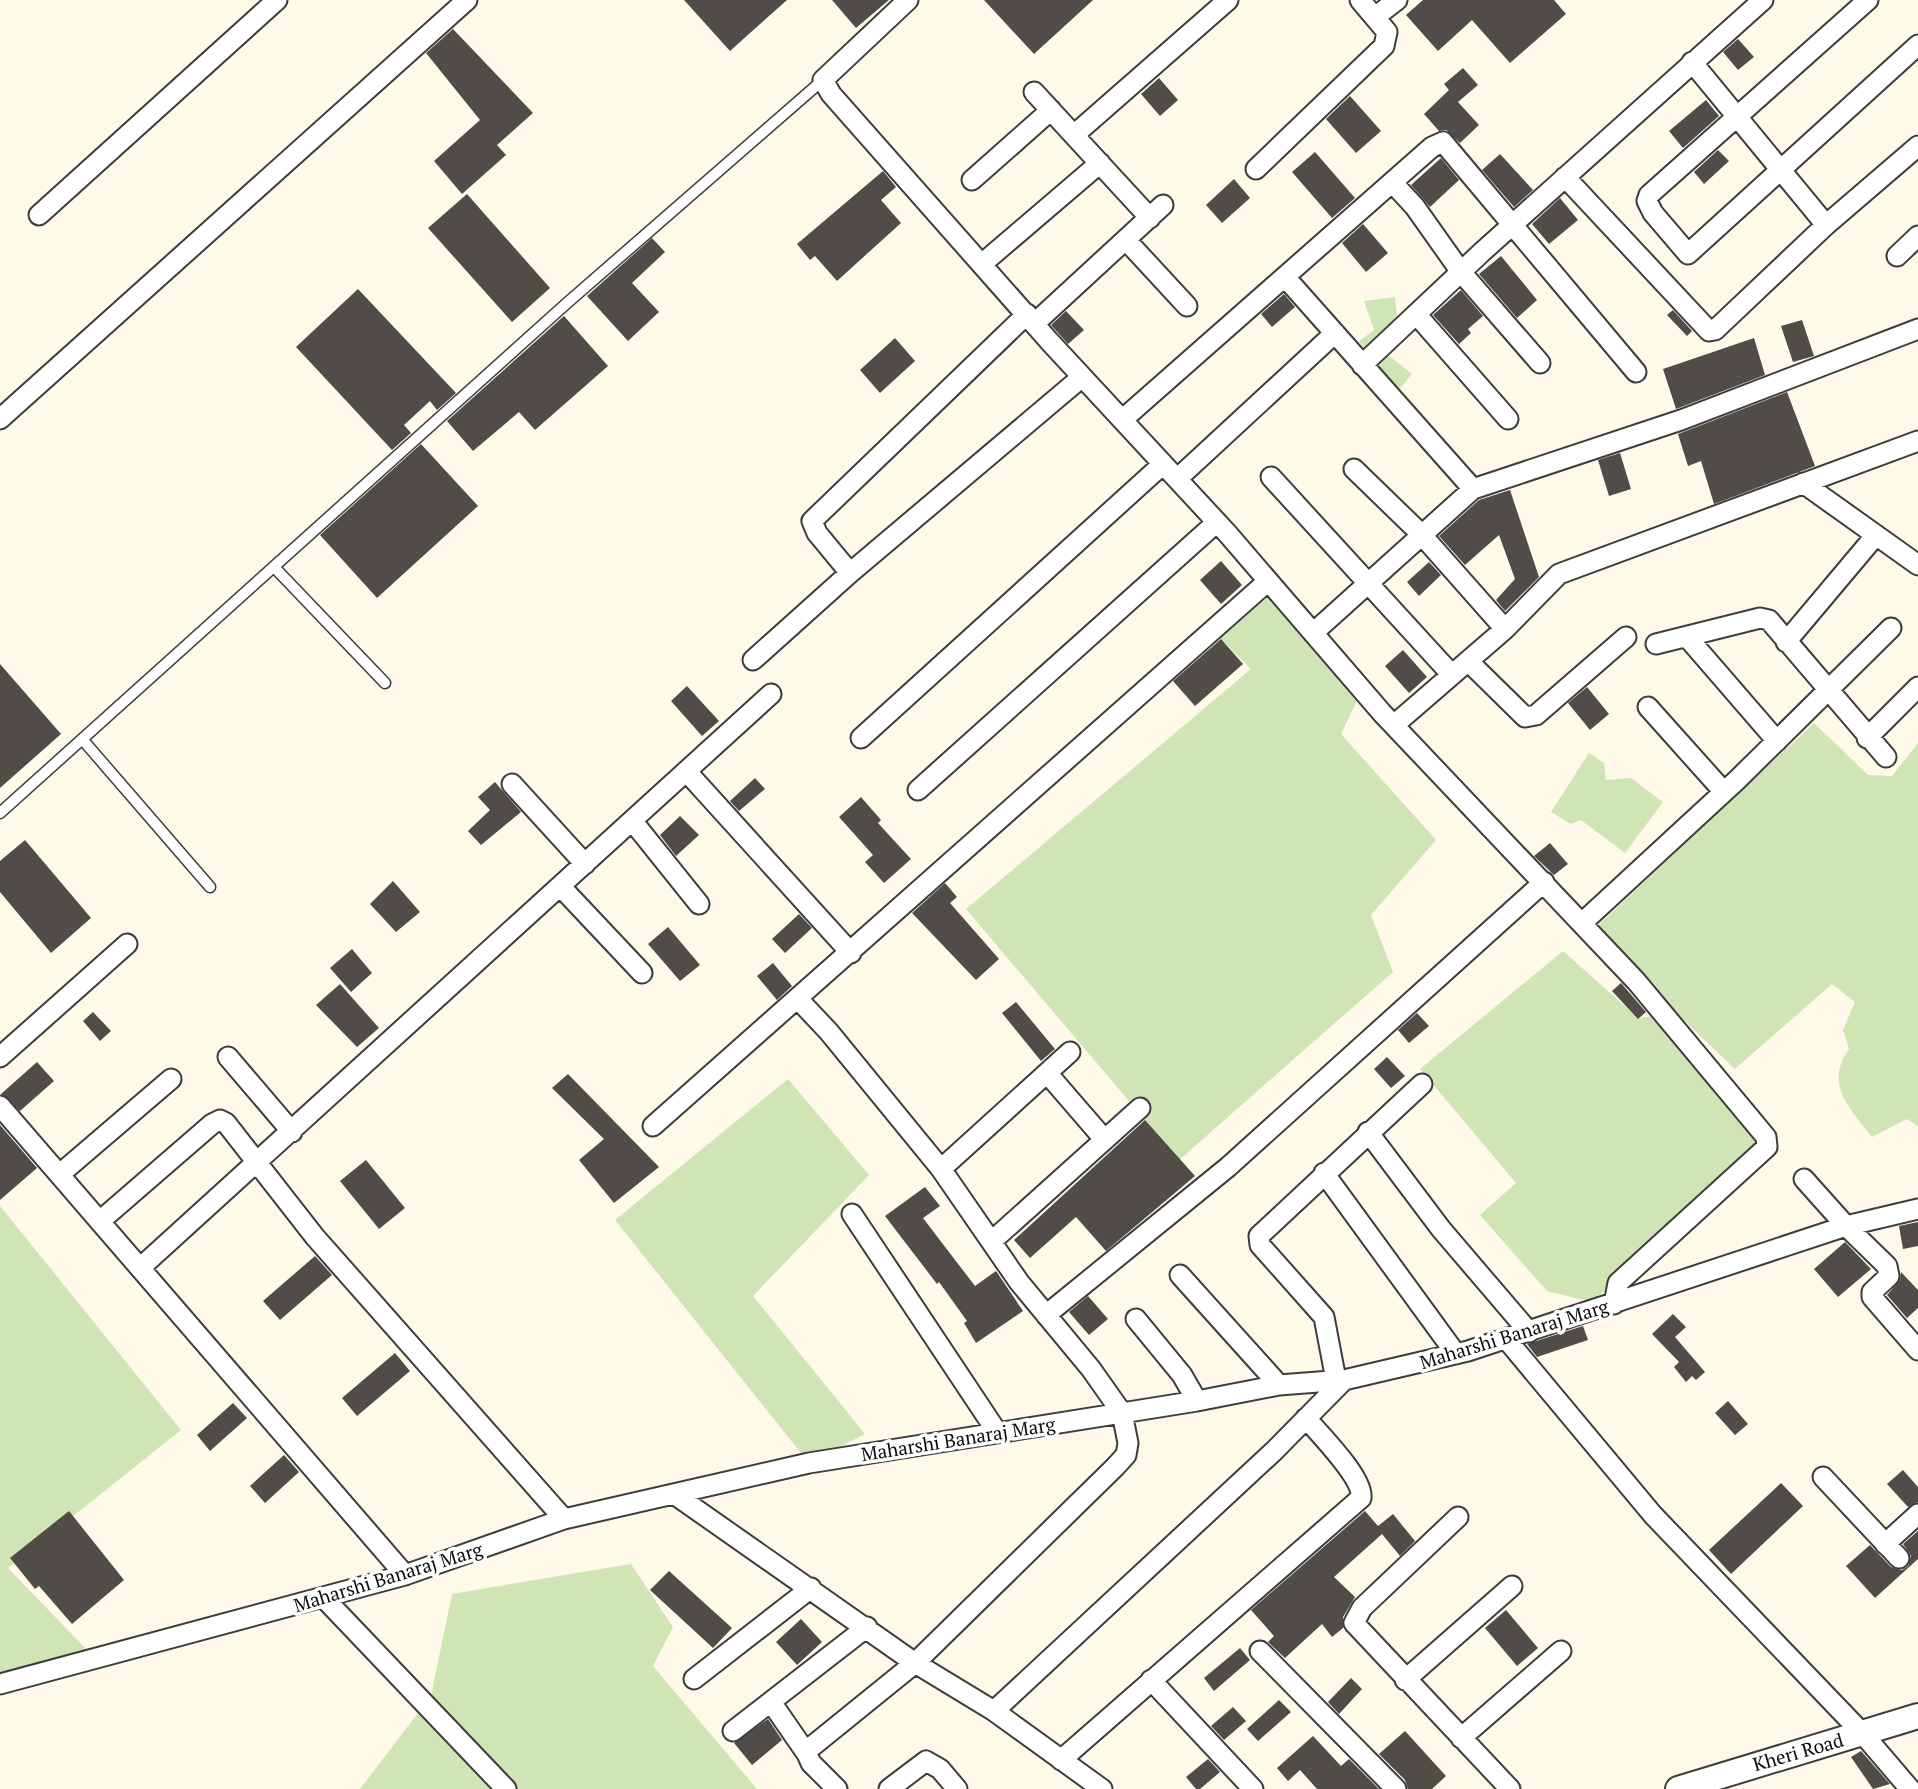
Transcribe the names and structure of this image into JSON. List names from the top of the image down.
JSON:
{
  "streets": {
    "street": ["Maharshi Banaraj Marg", "Kheri Road"]
  }
}
